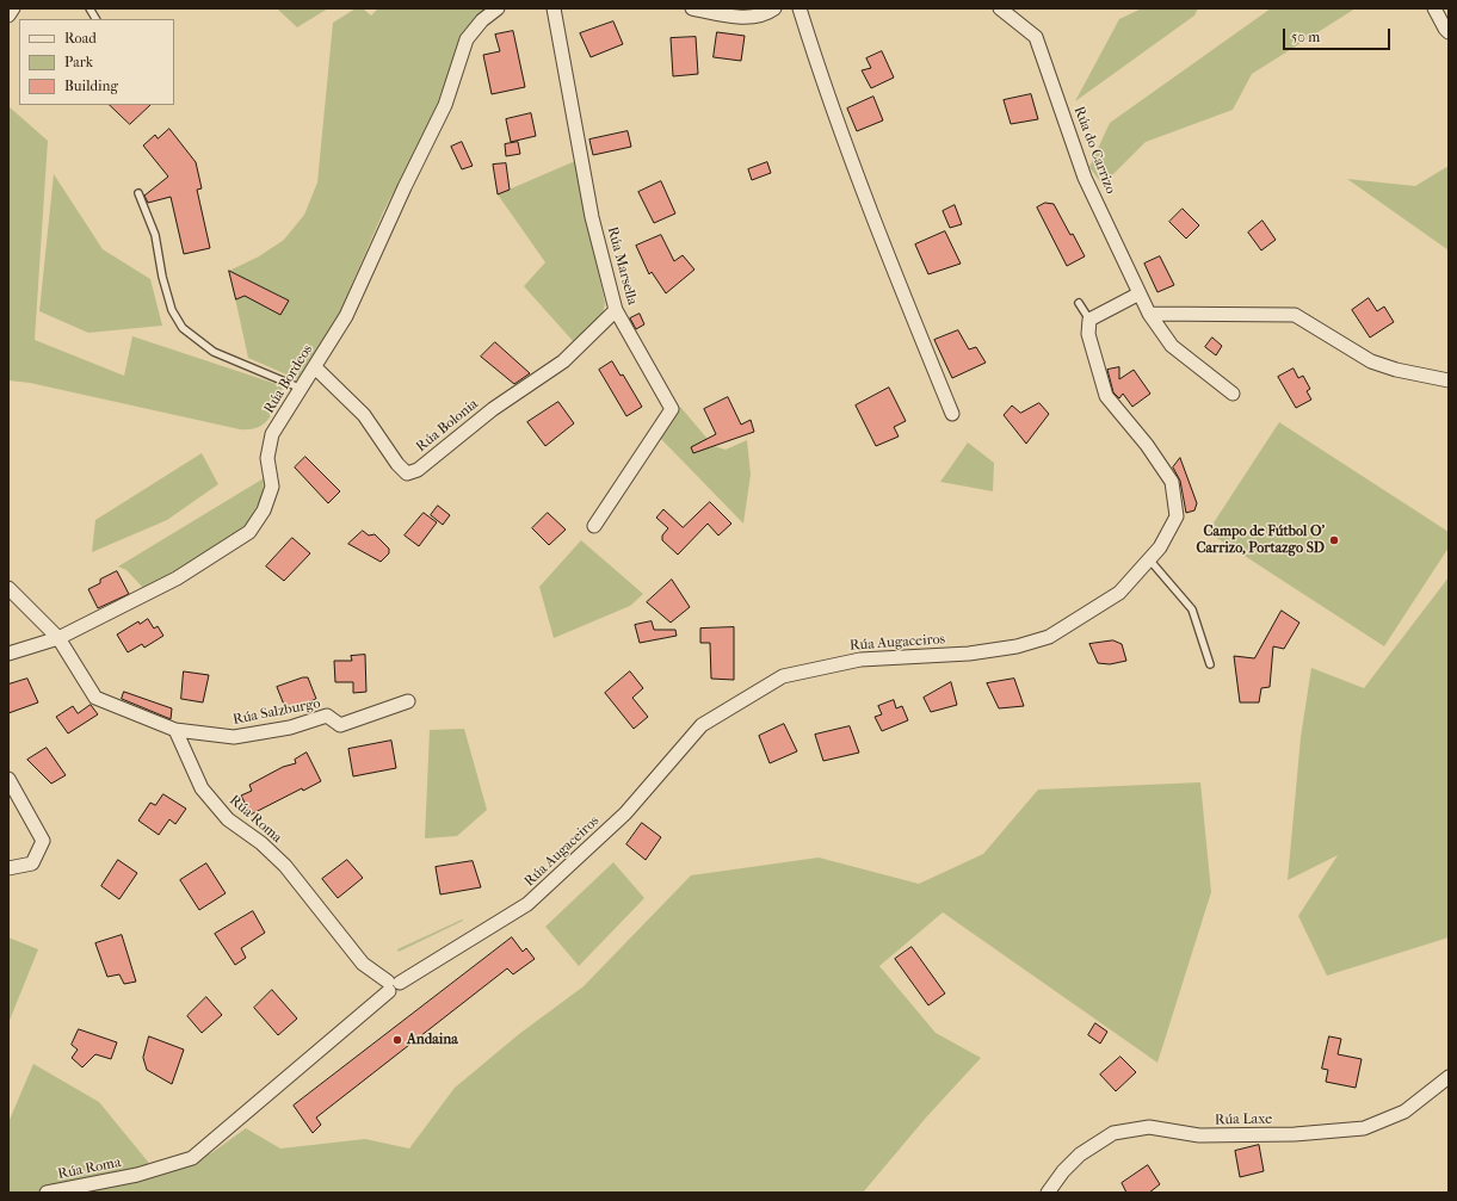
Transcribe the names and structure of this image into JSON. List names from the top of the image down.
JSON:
{
  "streets": {
    "street": [
      "Rúa do Carrizo",
      "Rúa Marsella",
      "Rúa Bordeos",
      "Rúa Bolonia",
      "Rúa Augaceiros",
      "Rúa Salzburgo",
      "Rúa Roma",
      "Rúa Laxe"
    ]
  },
  "crossings": [
    ["Rúa Marsella", "Rúa Bolonia"],
    ["Rúa Bordeos", "Rúa Bolonia"],
    ["Rúa Augaceiros", "Rúa Roma"],
    ["Rúa Salzburgo", "Rúa Roma"]
  ],
  "places": ["Campo de Fútbol O' Carrizo, Portazgo SD", "Andaina"],
  "legend": ["Road", "Park", "Building"],
  "scale_bar": "50 m"
}
